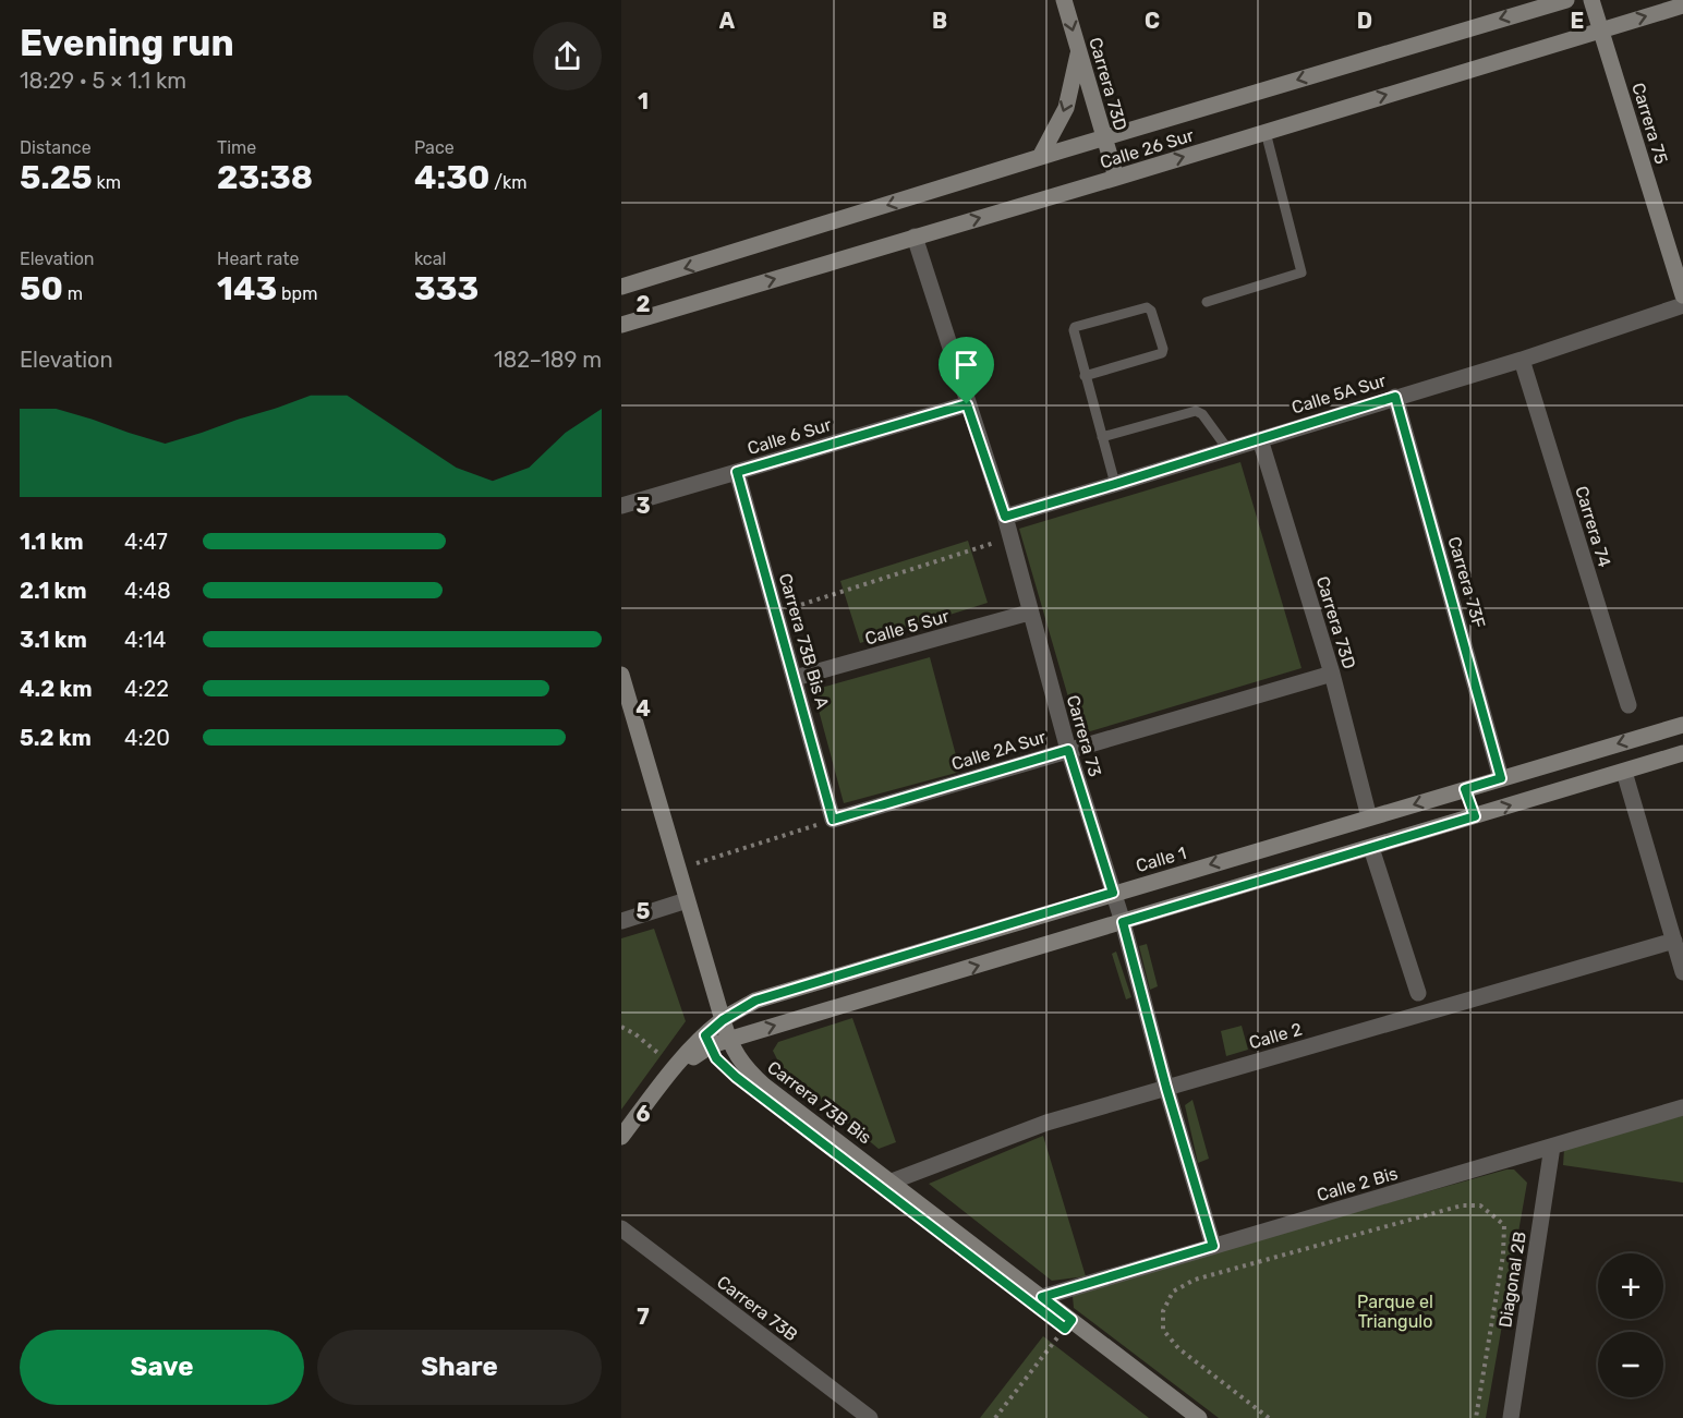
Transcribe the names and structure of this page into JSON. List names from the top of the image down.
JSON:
{
  "streets": {
    "street": [
      "Carrera 73D",
      "Carrera 75",
      "Calle 26 Sur",
      "Calle 5A Sur",
      "Calle 6 Sur",
      "Carrera 74",
      "Carrera 73F",
      "Calle 5 Sur",
      "Carrera 73B Bis A",
      "Carrera 73",
      "Calle 2A Sur",
      "Calle 1",
      "Calle 2",
      "Carrera 73B Bis",
      "Calle 2 Bis",
      "Diagonal 2B",
      "Carrera 73B"
    ]
  },
  "crossings": [
    ["Carrera 73D", "Calle 26 Sur"],
    ["Carrera 73D", "Calle 5A Sur"],
    ["Carrera 73D", "Calle 2A Sur"],
    ["Carrera 73D", "Calle 1"],
    ["Carrera 75", "Calle 26 Sur"],
    ["Calle 26 Sur", "Carrera 73"],
    ["Calle 5A Sur", "Carrera 74"],
    ["Calle 5A Sur", "Carrera 73F"],
    ["Calle 5A Sur", "Carrera 73"],
    ["Calle 6 Sur", "Carrera 73B Bis A"],
    ["Calle 6 Sur", "Carrera 73"],
    ["Carrera 73F", "Calle 1"],
    ["Calle 5 Sur", "Carrera 73B Bis A"],
    ["Calle 5 Sur", "Carrera 73"],
    ["Carrera 73B Bis A", "Calle 2A Sur"],
    ["Carrera 73", "Calle 2A Sur"],
    ["Carrera 73", "Calle 1"],
    ["Carrera 73", "Calle 2"],
    ["Carrera 73", "Calle 2 Bis"],
    ["Calle 1", "Carrera 73B Bis"],
    ["Calle 2", "Carrera 73B Bis"],
    ["Carrera 73B Bis", "Calle 2 Bis"],
    ["Calle 2 Bis", "Diagonal 2B"]
  ],
  "parks": ["Parque el Triangulo"],
  "page": {
    "heading": ["Evening run", "18:29 · 5 × 1.1 km"],
    "stats": [
      ["Distance", "5.25 km"],
      ["Time", "23:38"],
      ["Pace", "4:30 /km"],
      ["Elevation", "50 m"],
      ["Heart rate", "143 bpm"],
      ["kcal", "333"]
    ],
    "chart": ["Elevation", "182–189 m"],
    "list": [
      {
        "name": "1.1 km",
        "note": "4:47"
      },
      {
        "name": "2.1 km",
        "note": "4:48"
      },
      {
        "name": "3.1 km",
        "note": "4:14"
      },
      {
        "name": "4.2 km",
        "note": "4:22"
      },
      {
        "name": "5.2 km",
        "note": "4:20"
      }
    ],
    "map_buttons": ["+", "−"],
    "buttons": ["Save", "Share"]
  },
  "grid": {
    "columns": [
      "A",
      "B",
      "C",
      "D",
      "E"
    ],
    "rows": [
      "1",
      "2",
      "3",
      "4",
      "5",
      "6",
      "7"
    ]
  }
}
